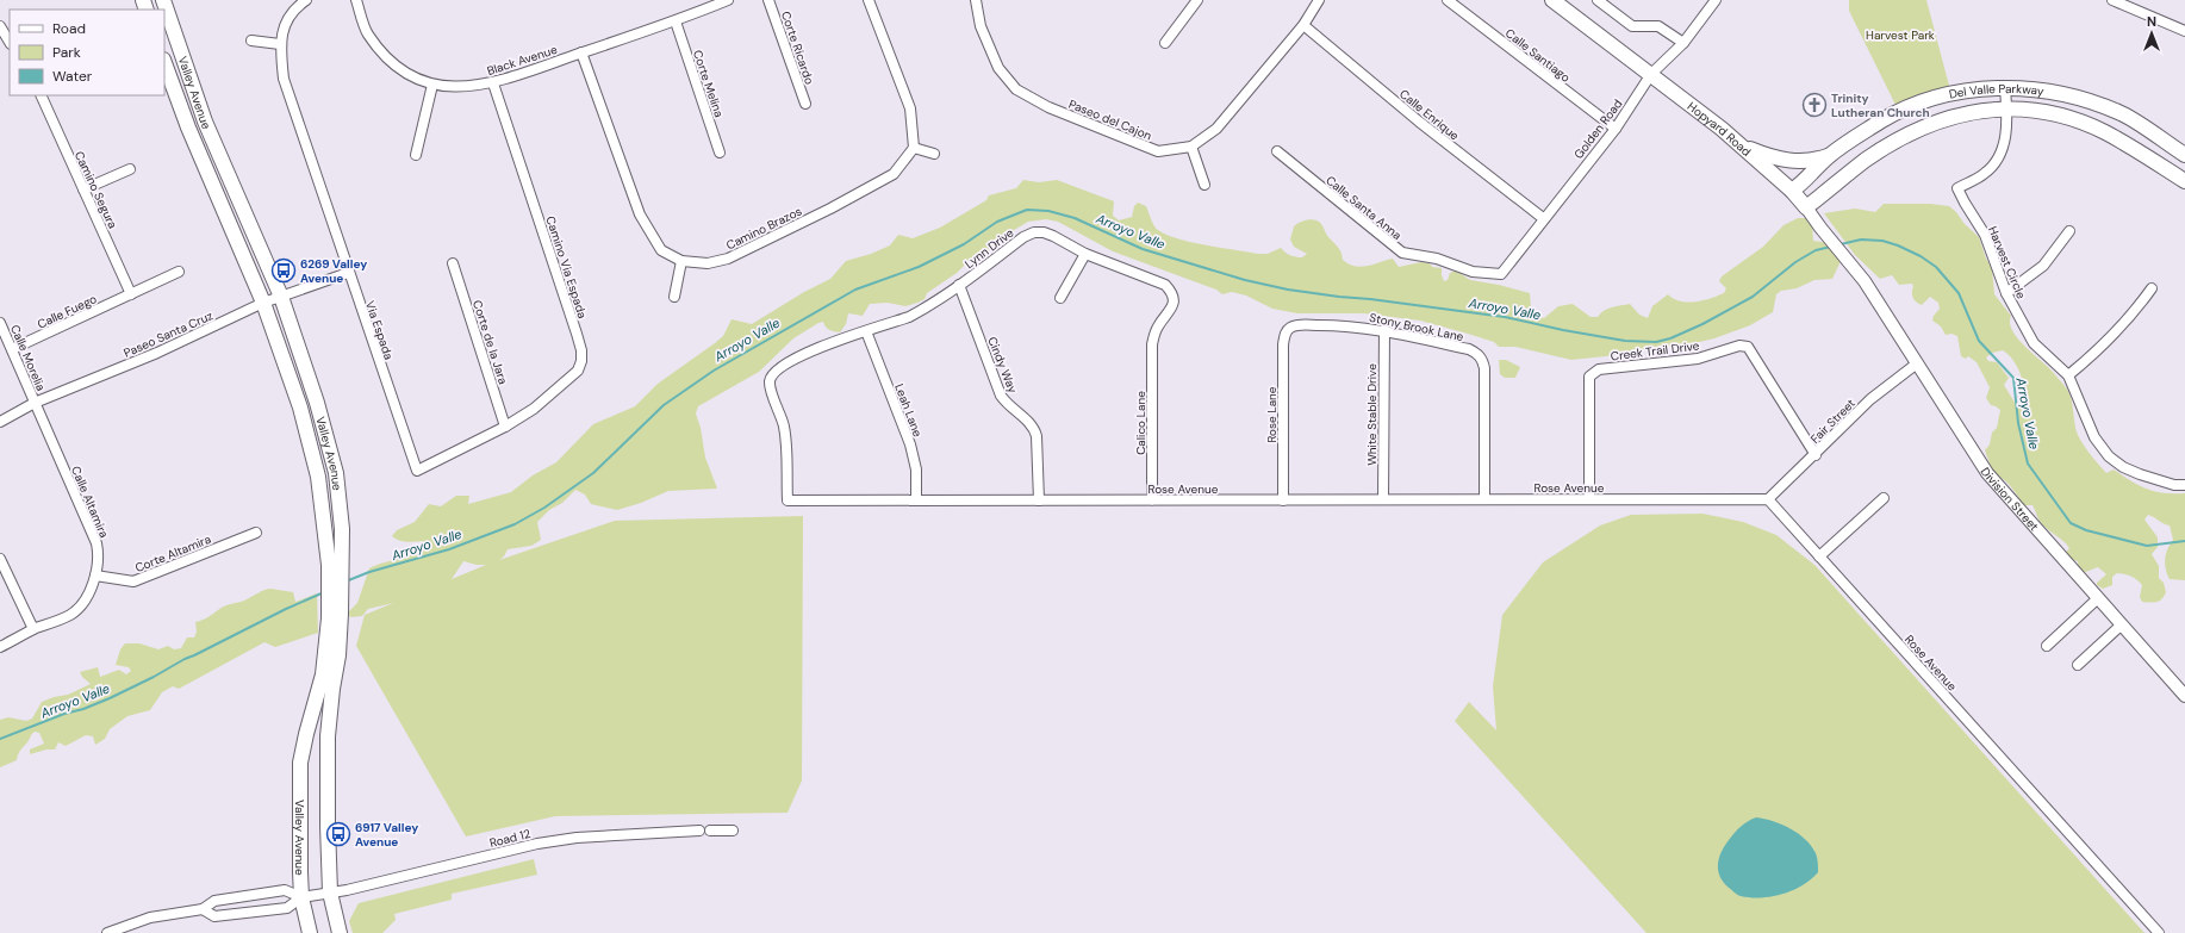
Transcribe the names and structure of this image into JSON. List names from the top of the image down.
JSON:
{
  "streets": {
    "main road": ["Valley Avenue", "Del Valle Parkway", "Hopyard Road"],
    "street": [
      "Corte Ricardo",
      "Calle Santiago",
      "Black Avenue",
      "Corte Melina",
      "Calle Enrique",
      "Paseo del Cajon",
      "Golden Road",
      "Camino Segura",
      "Calle Santa Anna",
      "Camino Brazos",
      "Lynn Drive",
      "Harvest Circle",
      "Camino Via Espada",
      "Calle Fuego",
      "Stony Brook Lane",
      "Via Espada",
      "Paseo Santa Cruz",
      "Corte de la Jara",
      "Creek Trail Drive",
      "Calle Morelia",
      "Cindy Way",
      "Leah Lane",
      "Rose Lane",
      "White Stable Drive",
      "Fair Street",
      "Calico Lane",
      "Rose Avenue",
      "Division Street",
      "Calle Altamira",
      "Corte Altamira",
      "Road 12"
    ]
  },
  "crossings": [
    ["Calle Santiago", "Golden Road"],
    ["Black Avenue", "Corte Melina"],
    ["Black Avenue", "Camino Brazos"],
    ["Black Avenue", "Camino Via Espada"],
    ["Valley Avenue", "Paseo Santa Cruz"],
    ["Valley Avenue", "Road 12"],
    ["Del Valle Parkway", "Hopyard Road"],
    ["Del Valle Parkway", "Harvest Circle"],
    ["Calle Enrique", "Paseo del Cajon"],
    ["Calle Enrique", "Golden Road"],
    ["Golden Road", "Hopyard Road"],
    ["Golden Road", "Calle Santa Anna"],
    ["Hopyard Road", "Division Street"],
    ["Camino Segura", "Calle Fuego"],
    ["Lynn Drive", "Cindy Way"],
    ["Lynn Drive", "Leah Lane"],
    ["Lynn Drive", "Calico Lane"],
    ["Lynn Drive", "Rose Avenue"],
    ["Camino Via Espada", "Via Espada"],
    ["Camino Via Espada", "Corte de la Jara"],
    ["Calle Fuego", "Calle Morelia"],
    ["Stony Brook Lane", "Rose Lane"],
    ["Stony Brook Lane", "White Stable Drive"],
    ["Stony Brook Lane", "Rose Avenue"],
    ["Via Espada", "Paseo Santa Cruz"],
    ["Via Espada", "Corte de la Jara"],
    ["Paseo Santa Cruz", "Calle Morelia"],
    ["Paseo Santa Cruz", "Calle Altamira"],
    ["Creek Trail Drive", "Fair Street"],
    ["Creek Trail Drive", "Rose Avenue"],
    ["Calle Morelia", "Calle Altamira"],
    ["Cindy Way", "Rose Avenue"],
    ["Leah Lane", "Rose Avenue"],
    ["Rose Lane", "Rose Avenue"],
    ["White Stable Drive", "Rose Avenue"],
    ["Fair Street", "Rose Avenue"],
    ["Fair Street", "Division Street"],
    ["Calico Lane", "Rose Avenue"],
    ["Calle Altamira", "Corte Altamira"]
  ],
  "water": ["Arroyo Valle"],
  "parks": ["Harvest Park"],
  "places": {
    "church": ["Trinity Lutheran Church"],
    "bus stop": ["6269 Valley Avenue", "6917 Valley Avenue"]
  },
  "legend": ["Road", "Park", "Water"],
  "north": "top"
}
